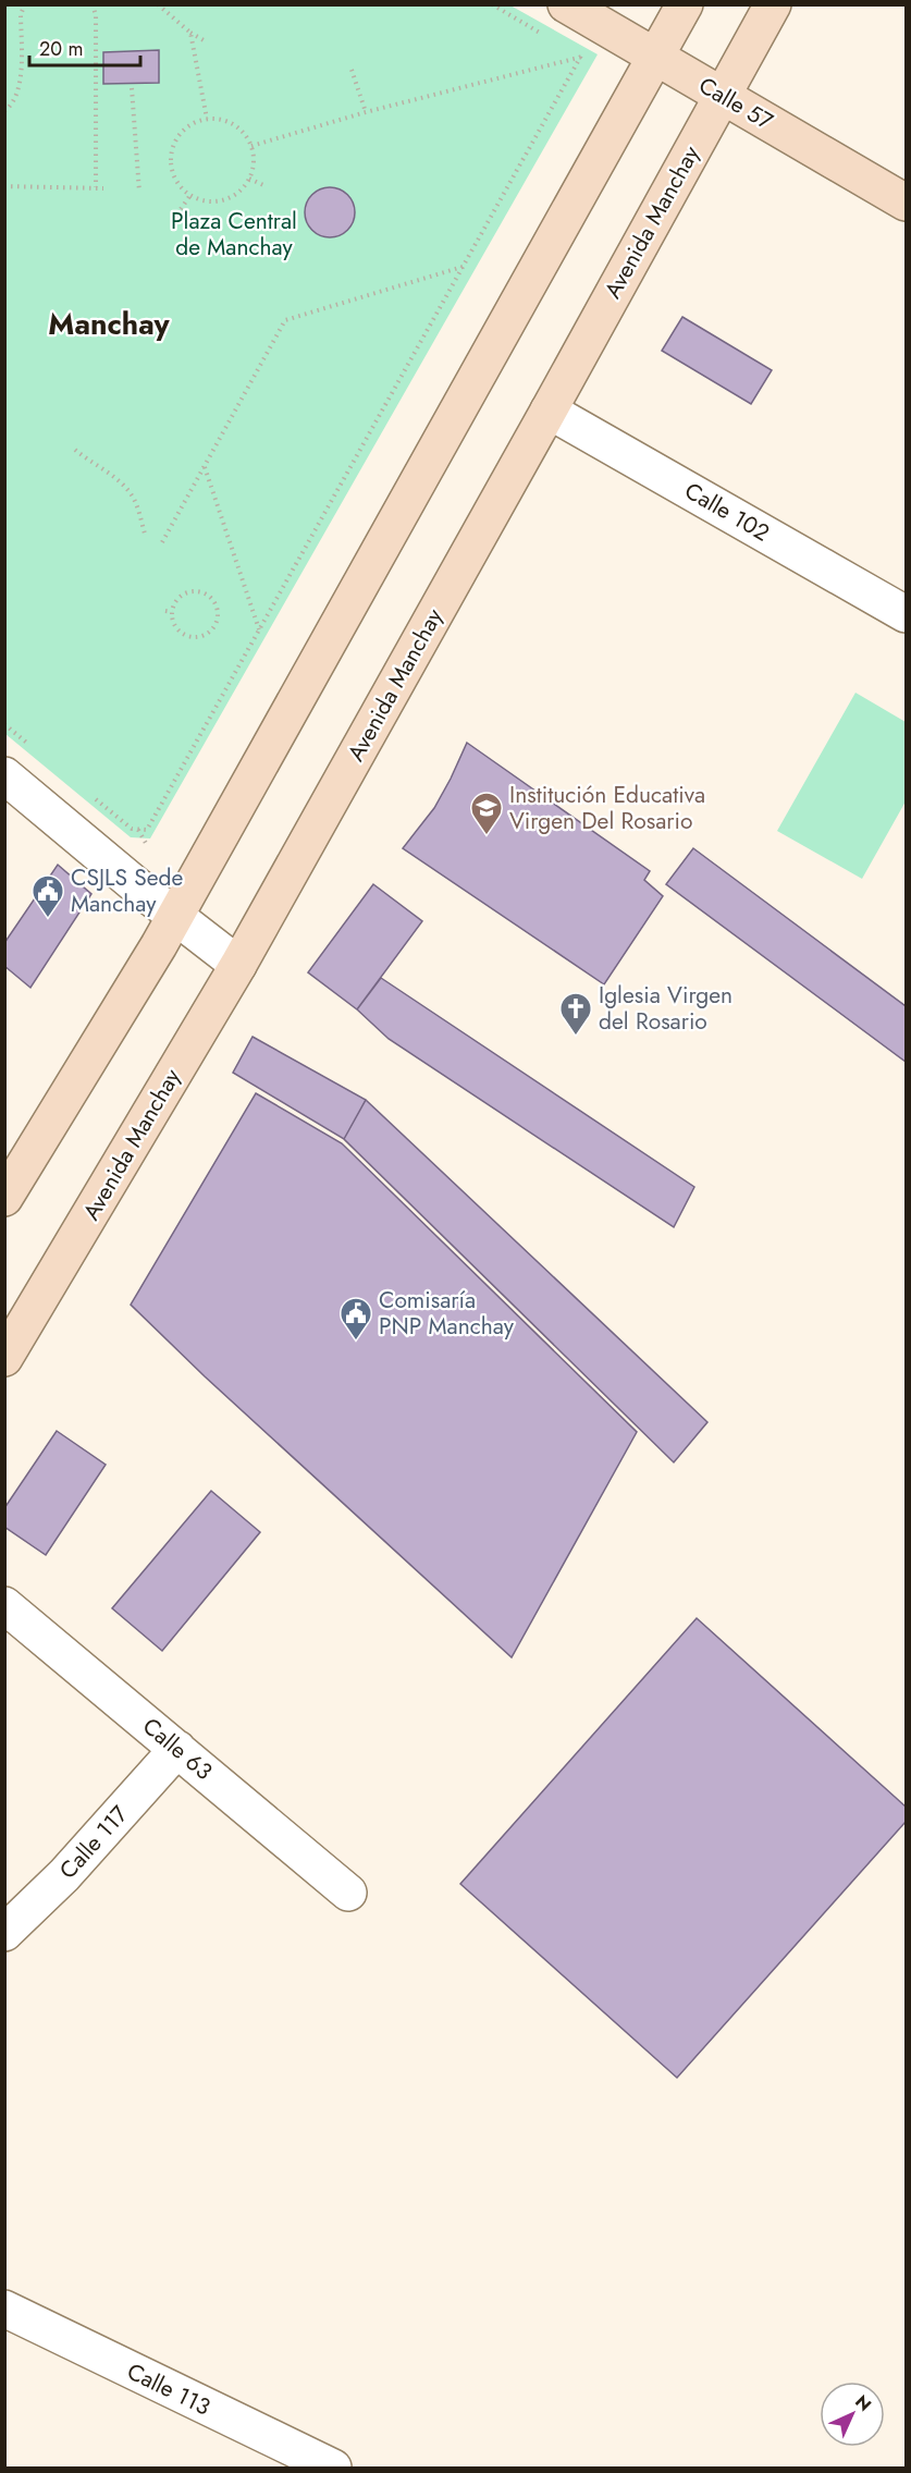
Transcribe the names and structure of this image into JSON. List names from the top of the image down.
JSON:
{
  "streets": {
    "street": [
      "Calle 57",
      "Avenida Manchay",
      "Calle 102",
      "Calle 63",
      "Calle 117",
      "Calle 113"
    ]
  },
  "crossings": [
    ["Calle 57", "Avenida Manchay"],
    ["Avenida Manchay", "Calle 102"],
    ["Calle 63", "Calle 117"]
  ],
  "districts": ["Manchay"],
  "parks": ["Plaza Central de Manchay"],
  "places": {
    "school or university": ["Institución Educativa Virgen Del Rosario"],
    "public building": ["CSJLS Sede Manchay", "Comisaría PNP Manchay"],
    "church": ["Iglesia Virgen del Rosario"]
  },
  "scale_bar": "20 m",
  "north": "top right"
}
